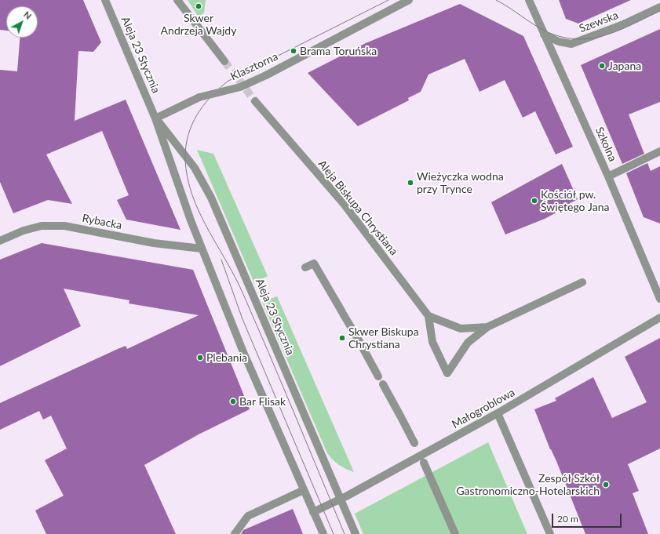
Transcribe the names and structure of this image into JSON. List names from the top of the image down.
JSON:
{
  "streets": {
    "street": [
      "Szewska",
      "Aleja 23 Stycznia",
      "Klasztorna",
      "Szkolna",
      "Aleja Biskupa Chrystiana",
      "Rybacka",
      "Małogroblowa"
    ]
  },
  "crossings": [
    ["Szewska", "Szkolna"],
    ["Aleja 23 Stycznia", "Klasztorna"],
    ["Aleja 23 Stycznia", "Rybacka"],
    ["Aleja 23 Stycznia", "Małogroblowa"]
  ],
  "places": [
    "Skwer Andrzeja Wajdy",
    "Brama Toruńska",
    "Japana",
    "Wieżyczka wodna przy Trynce",
    "Kościół pw. Świętego Jana",
    "Skwer Biskupa Chrystiana",
    "Plebania",
    "Bar Flisak",
    "Zespół Szkół Gastronomiczno-Hotelarskich"
  ],
  "scale_bar": "20 m",
  "north": "top right"
}
